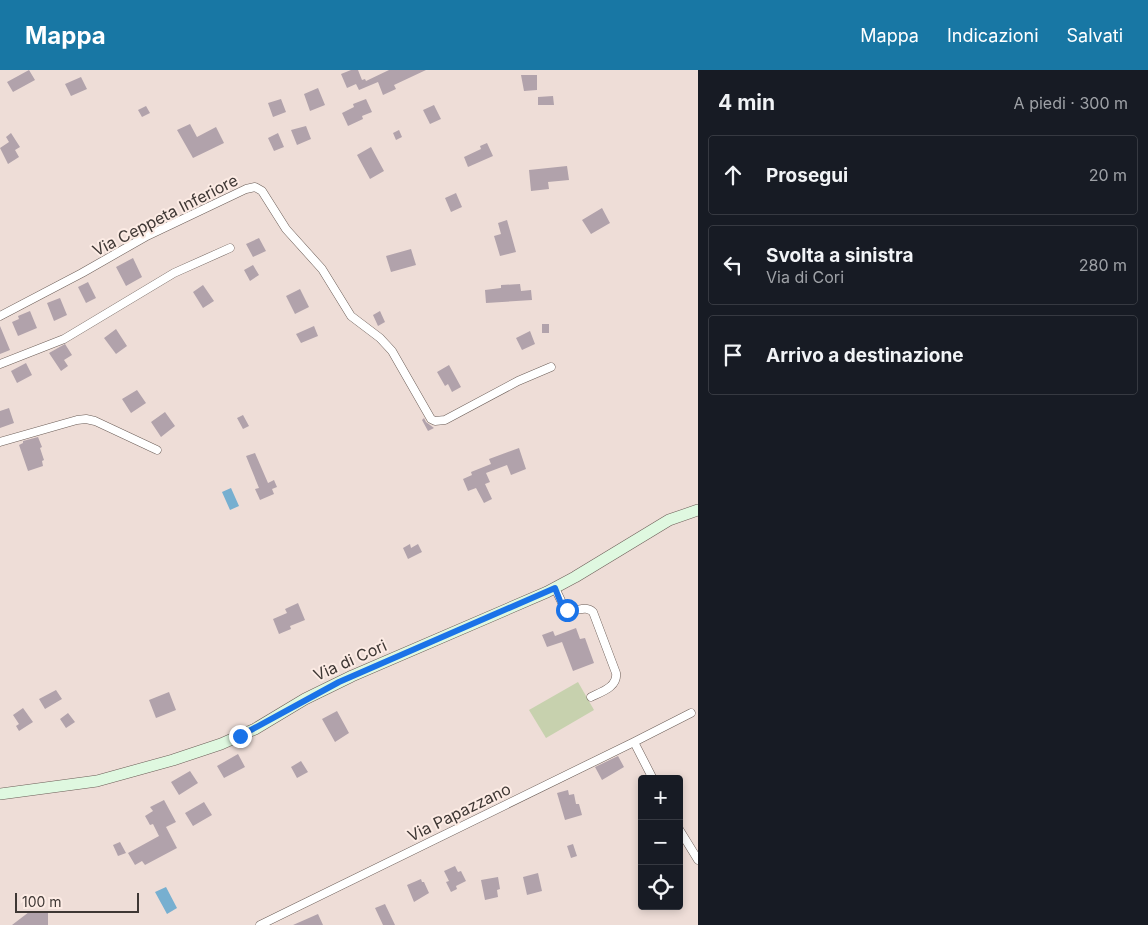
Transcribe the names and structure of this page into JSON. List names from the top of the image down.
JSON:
{
  "streets": {
    "main road": ["Via di Cori"],
    "street": ["Via Ceppeta Inferiore", "Via Papazzano"]
  },
  "scale_bar": "100 m",
  "page": {
    "header": "Mappa",
    "nav": ["Mappa", "Indicazioni", "Salvati"],
    "heading": ["4 min", "A piedi · 300 m"],
    "list": [
      ["Prosegui", "20 m"],
      ["Svolta a sinistra", "Via di Cori", "280 m"],
      "Arrivo a destinazione"
    ],
    "map_buttons": ["+", "−"],
    "scale": "100 m"
  }
}
